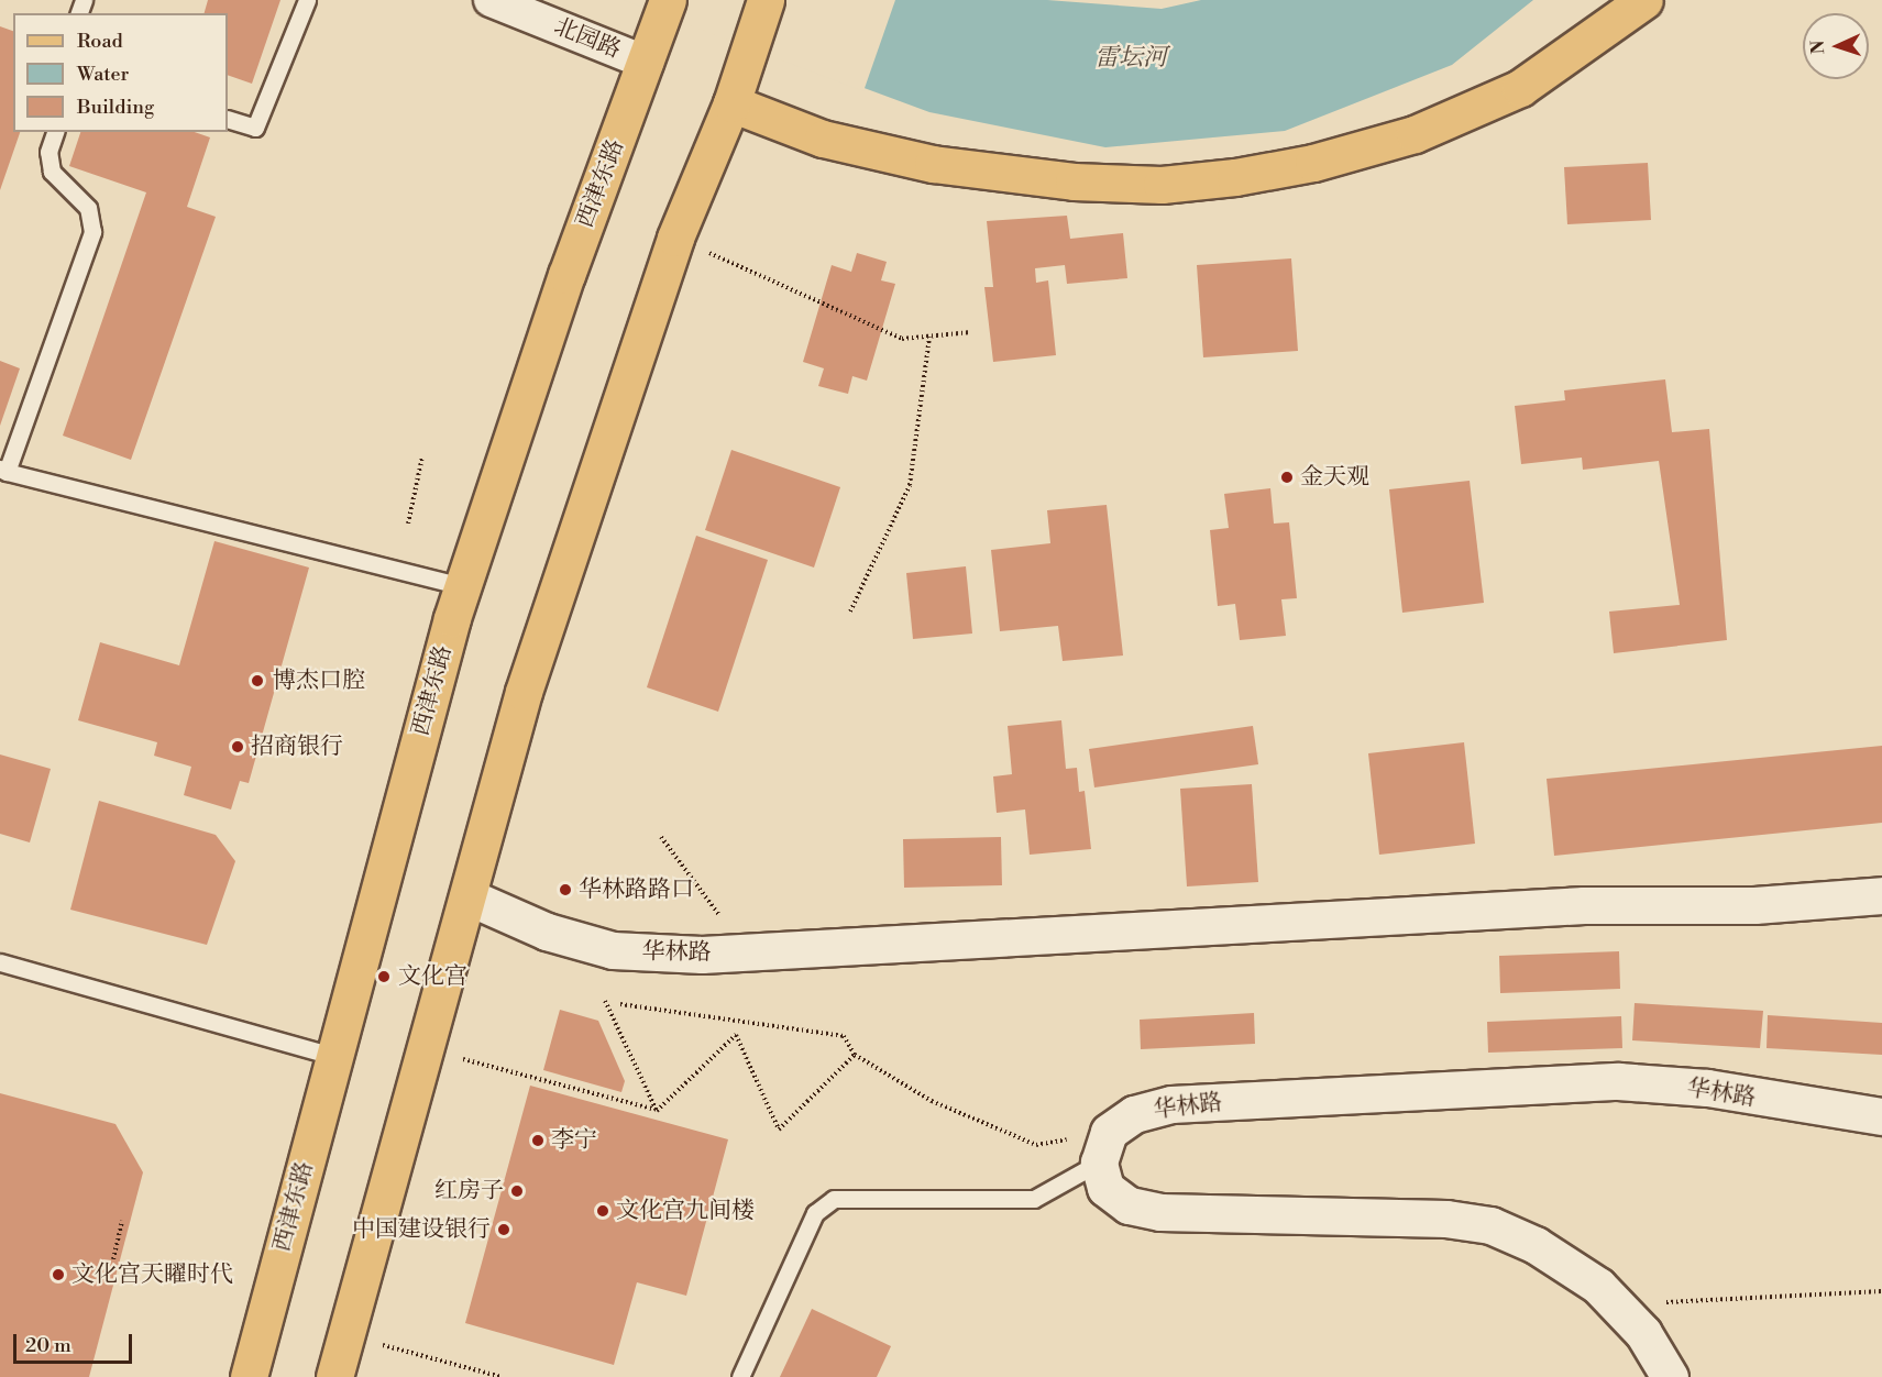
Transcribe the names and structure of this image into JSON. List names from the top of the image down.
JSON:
{
  "streets": {
    "main road": ["西津东路"],
    "street": ["北园路", "华林路"]
  },
  "crossings": [
    ["北园路", "西津东路"]
  ],
  "water": ["雷坛河"],
  "places": [
    "金天观",
    "博杰口腔",
    "招商银行",
    "华林路路口",
    "文化宫",
    "李宁",
    "红房子",
    "文化宫九间楼",
    "中国建设银行",
    "文化宫天矅时代"
  ],
  "legend": ["Road", "Water", "Building"],
  "scale_bar": "20 m",
  "north": "left"
}
